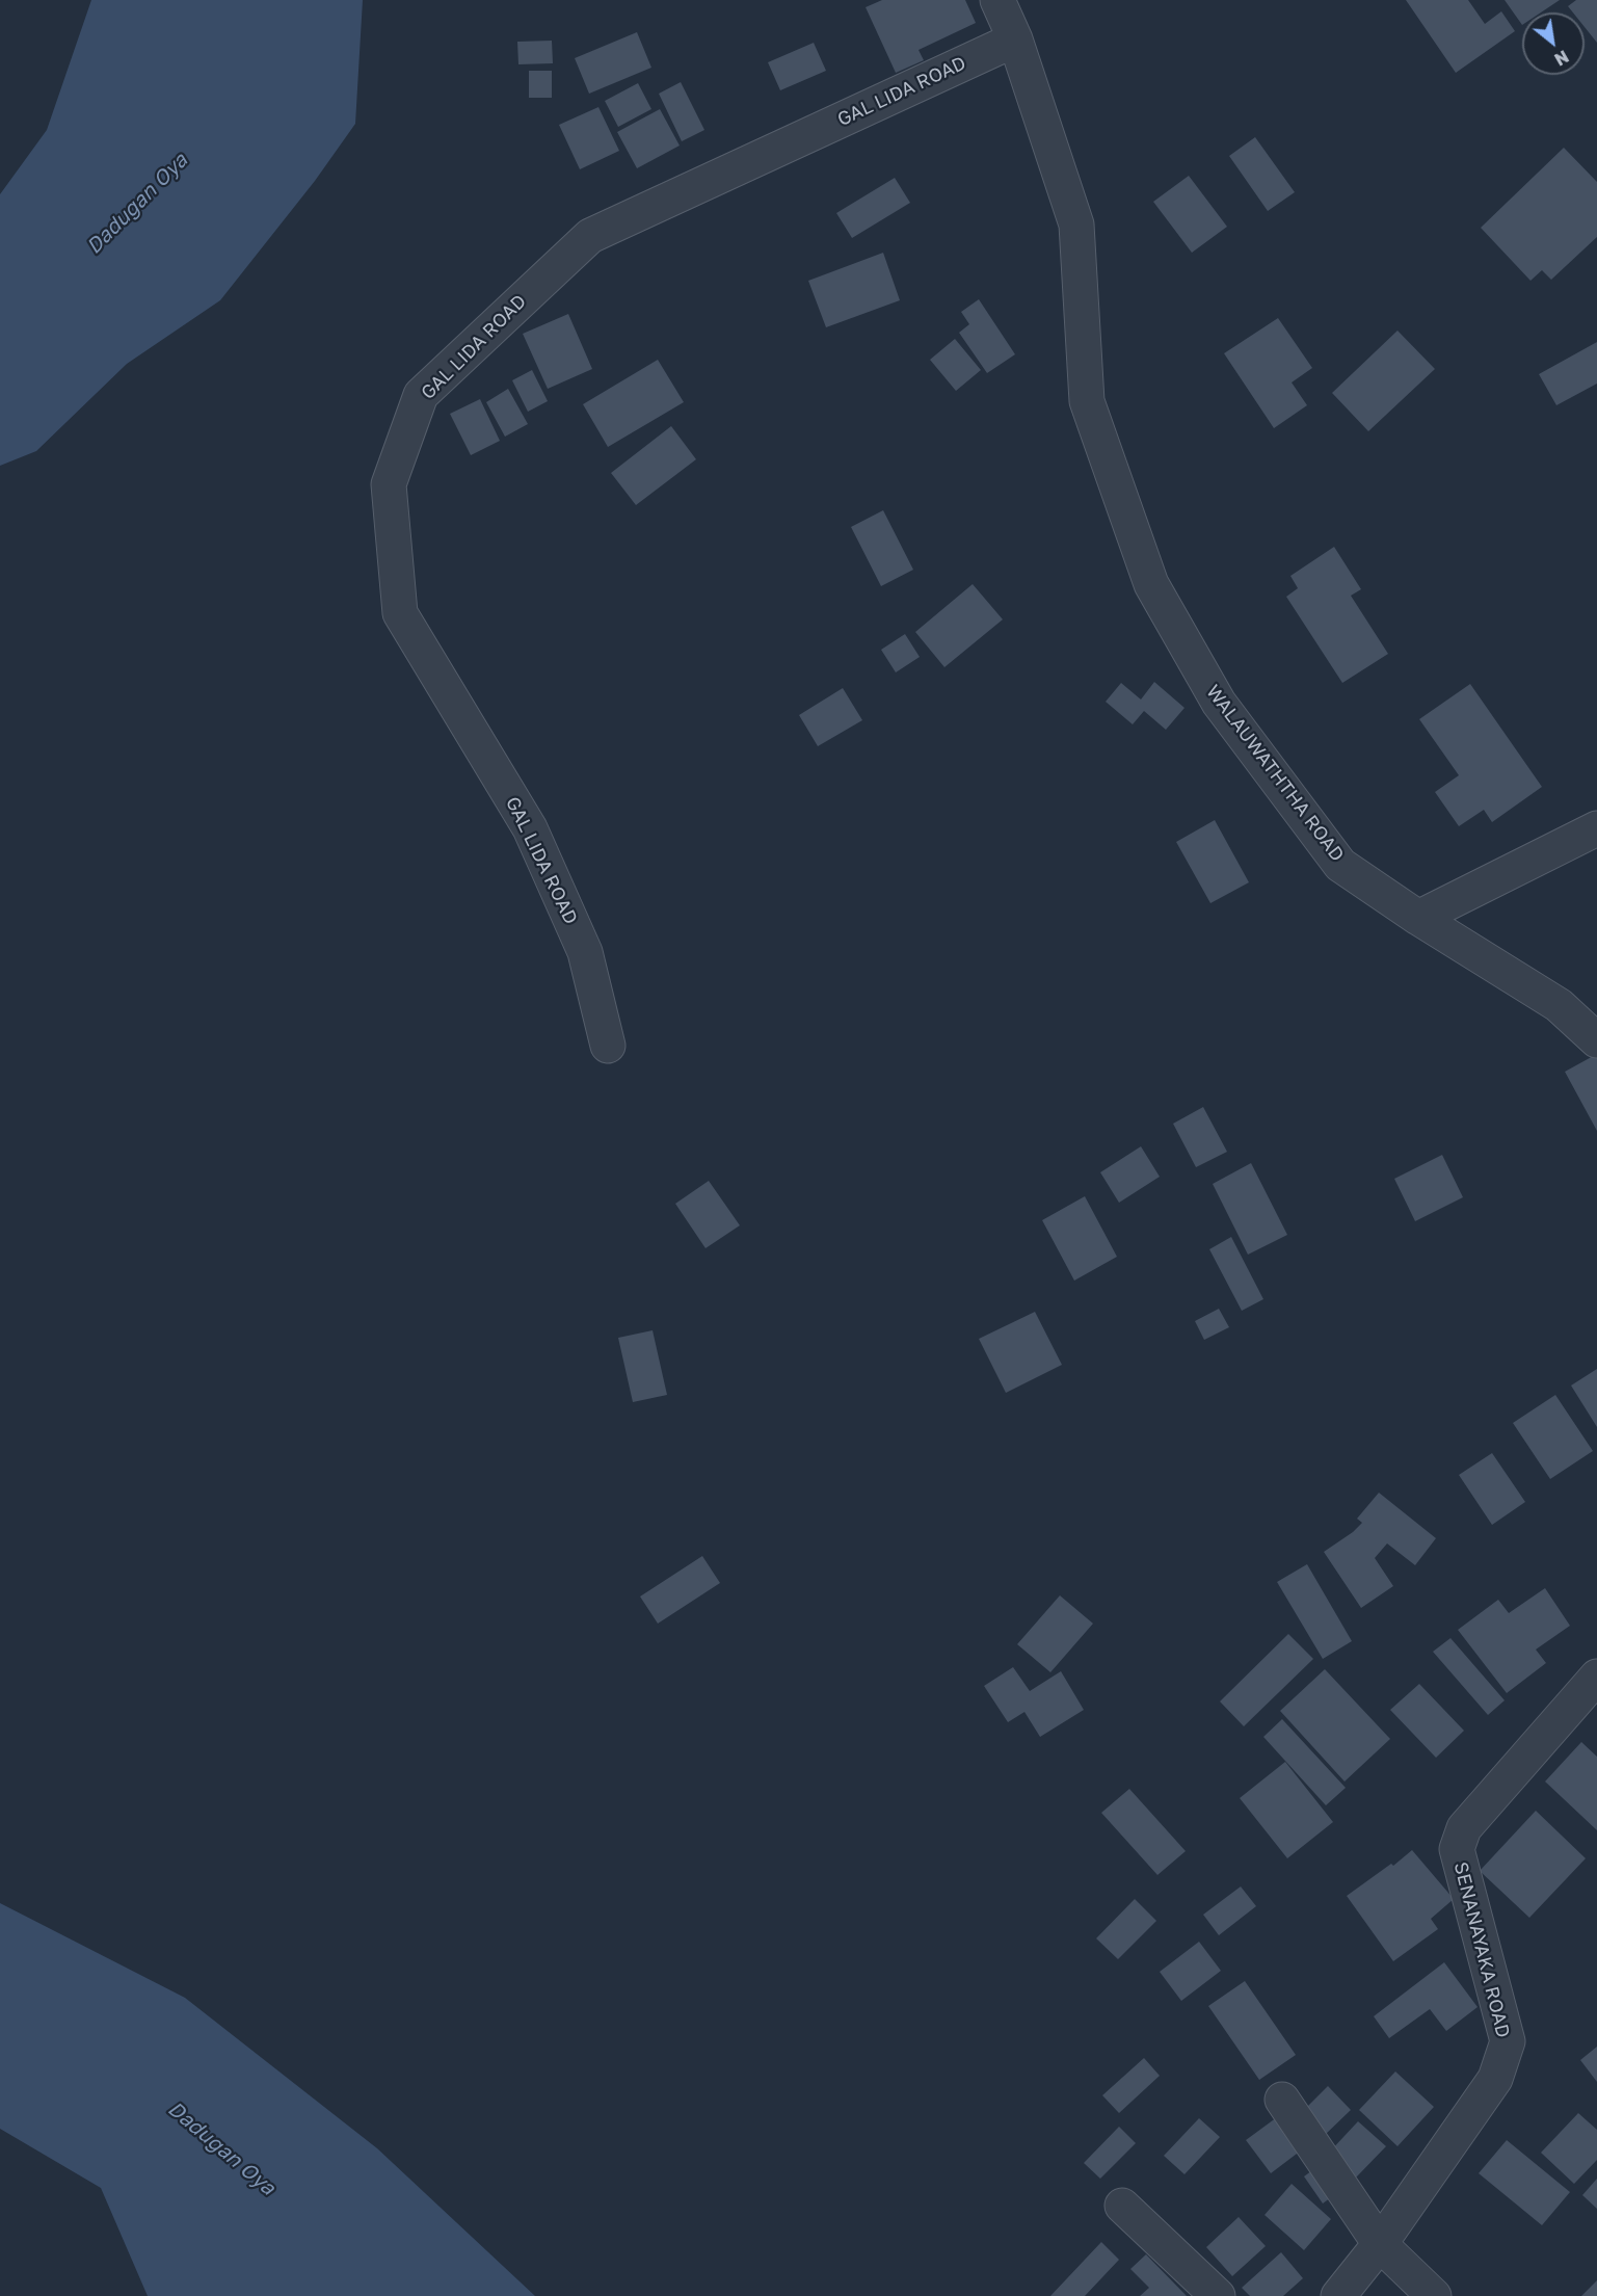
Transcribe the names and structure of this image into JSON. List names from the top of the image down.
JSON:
{
  "streets": {
    "street": ["GAL LIDA ROAD", "WALAUWATHTHA ROAD", "SENANAYAKA ROAD"]
  },
  "crossings": [
    ["GAL LIDA ROAD", "WALAUWATHTHA ROAD"]
  ],
  "water": ["Dadugan Oya"],
  "north": "bottom right"
}
